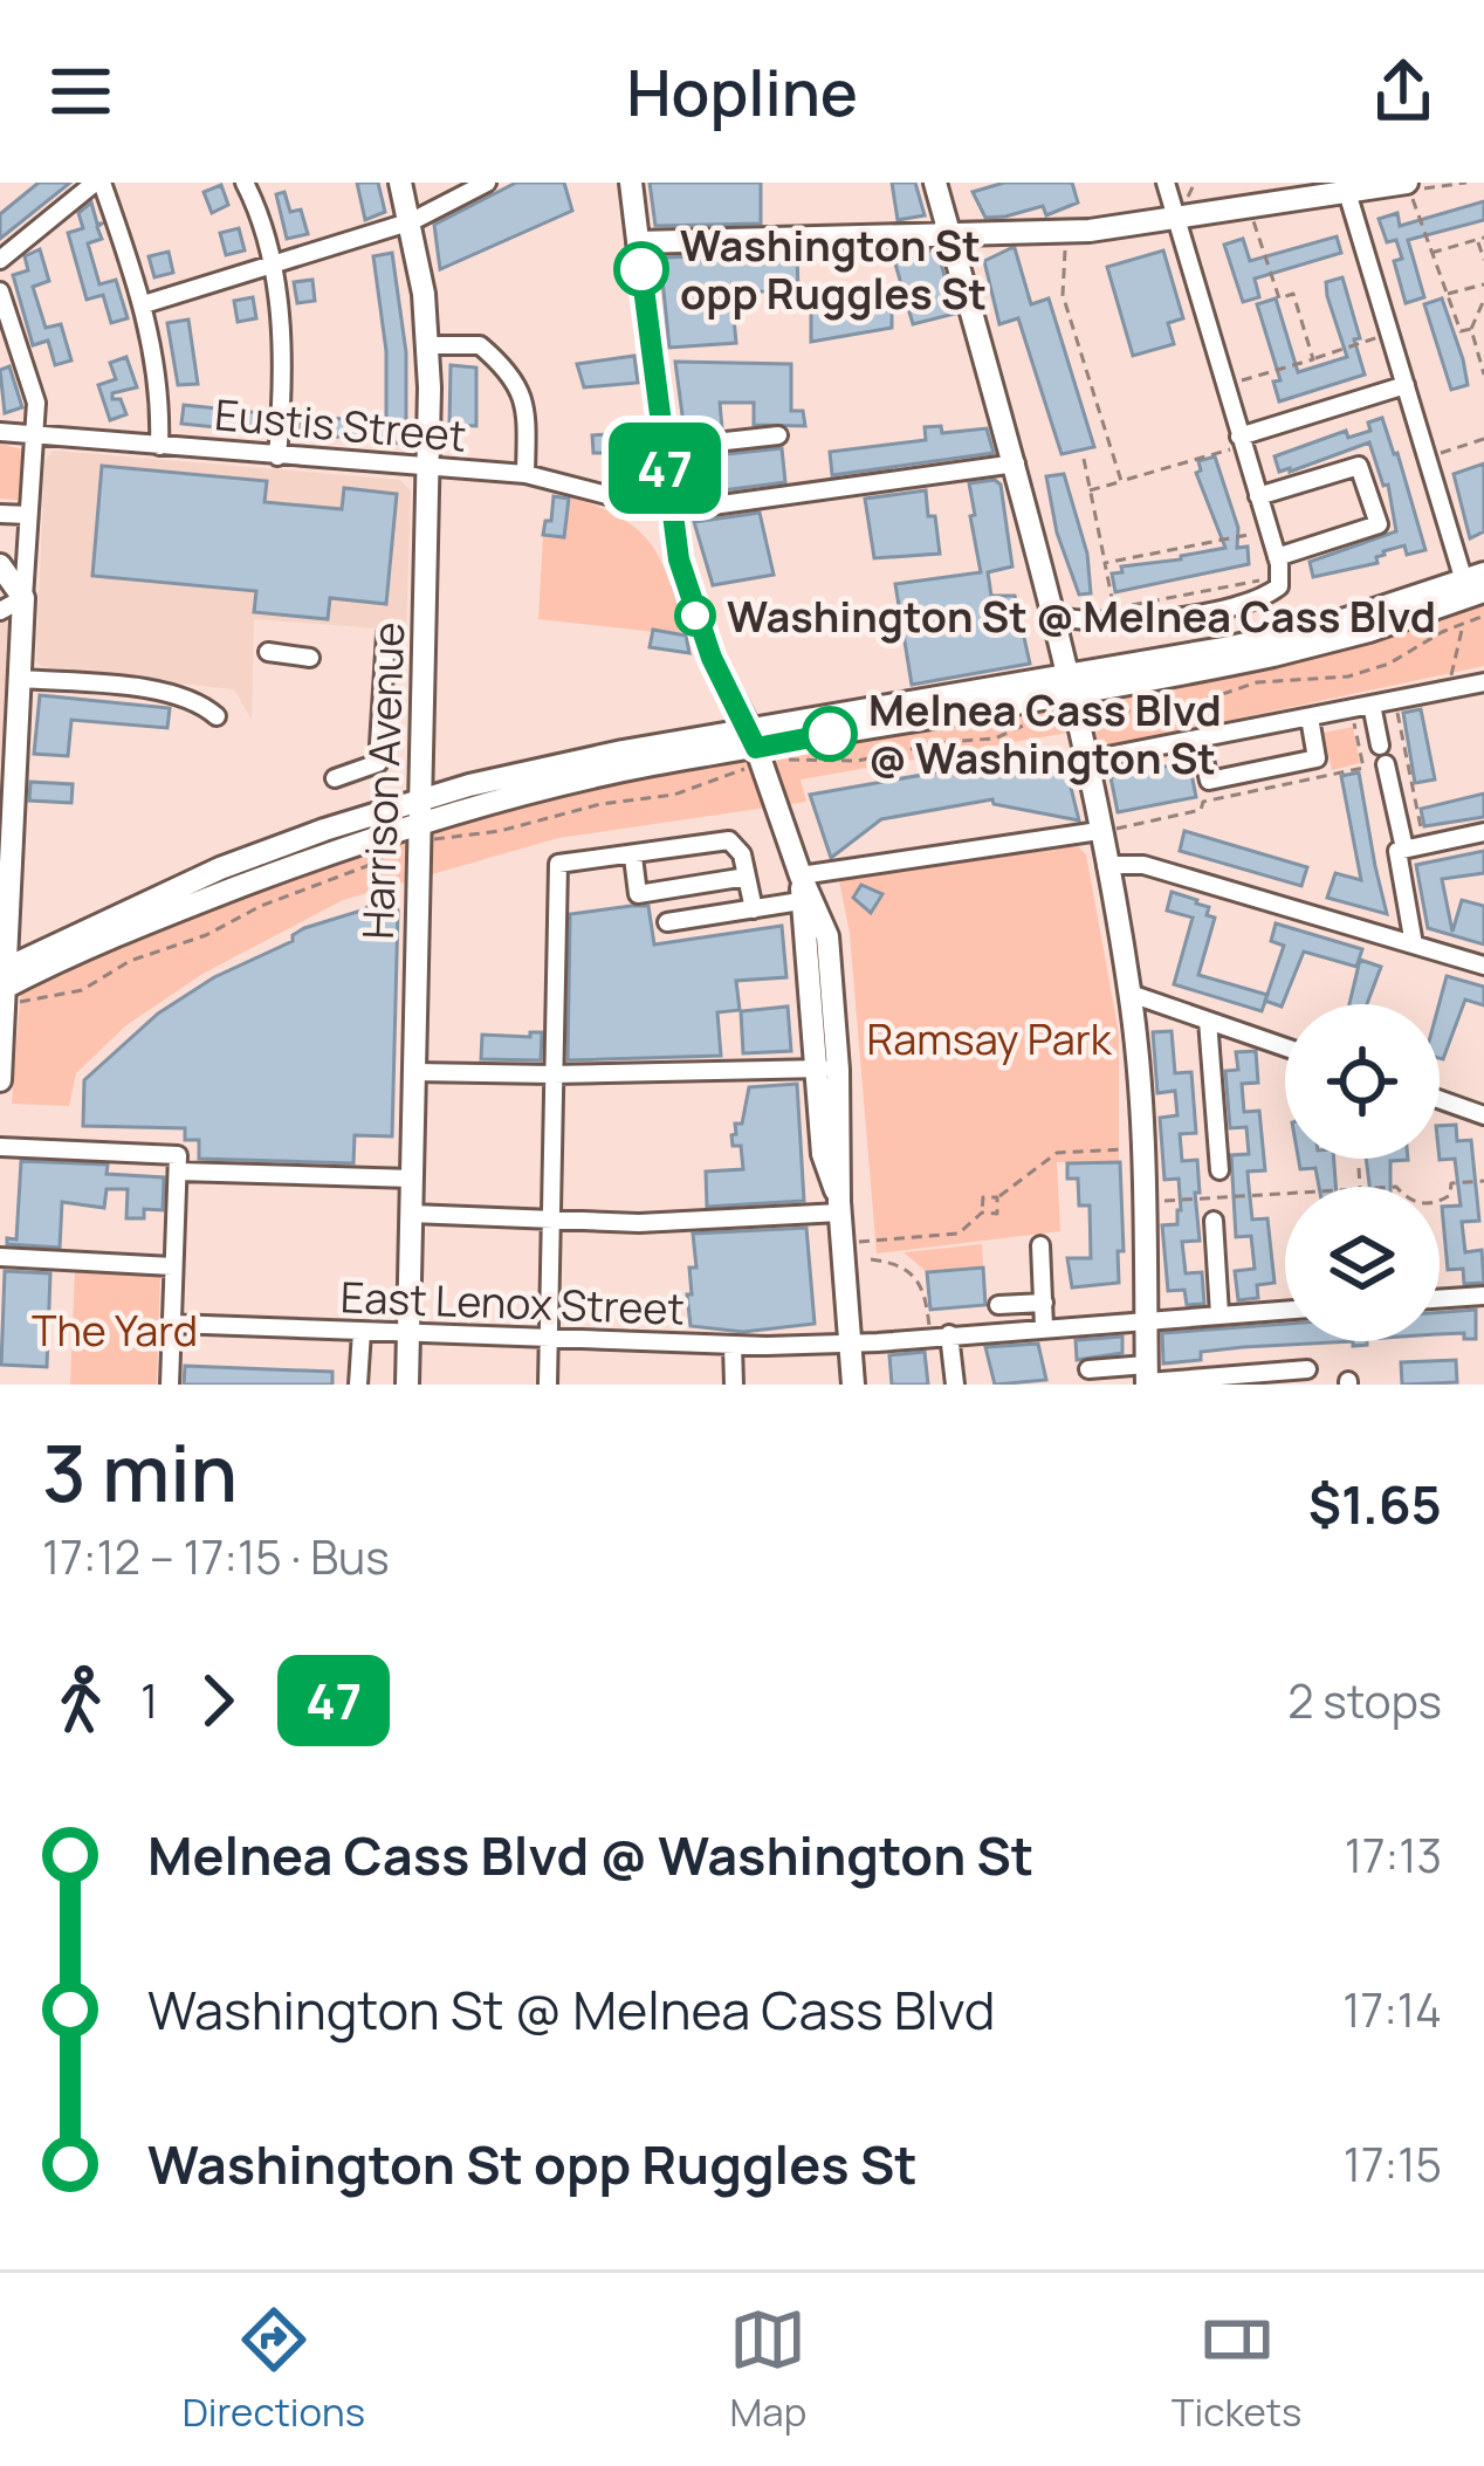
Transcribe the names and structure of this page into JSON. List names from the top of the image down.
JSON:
{
  "streets": {
    "main road": ["Harrison Avenue"],
    "street": ["Eustis Street", "East Lenox Street"]
  },
  "crossings": [
    ["Eustis Street", "Harrison Avenue"],
    ["Harrison Avenue", "East Lenox Street"]
  ],
  "parks": ["Ramsay Park", "The Yard"],
  "places": ["Washington St opp Ruggles St", "Washington St @ Melnea Cass Blvd", "Melnea Cass Blvd @ Washington St"],
  "lines": ["bus line 47"],
  "page": {
    "header": "Hopline",
    "on_map": "47",
    "heading": ["3 min", "17:12 – 17:15 · Bus", "$1.65"],
    "legs": ["1", "47", "2 stops"],
    "list": [
      {
        "name": "Melnea Cass Blvd @ Washington St",
        "value": "17:13"
      },
      {
        "name": "Washington St @ Melnea Cass Blvd",
        "value": "17:14"
      },
      {
        "name": "Washington St opp Ruggles St",
        "value": "17:15"
      }
    ],
    "tabs": ["Directions", "Map", "Tickets"]
  }
}
